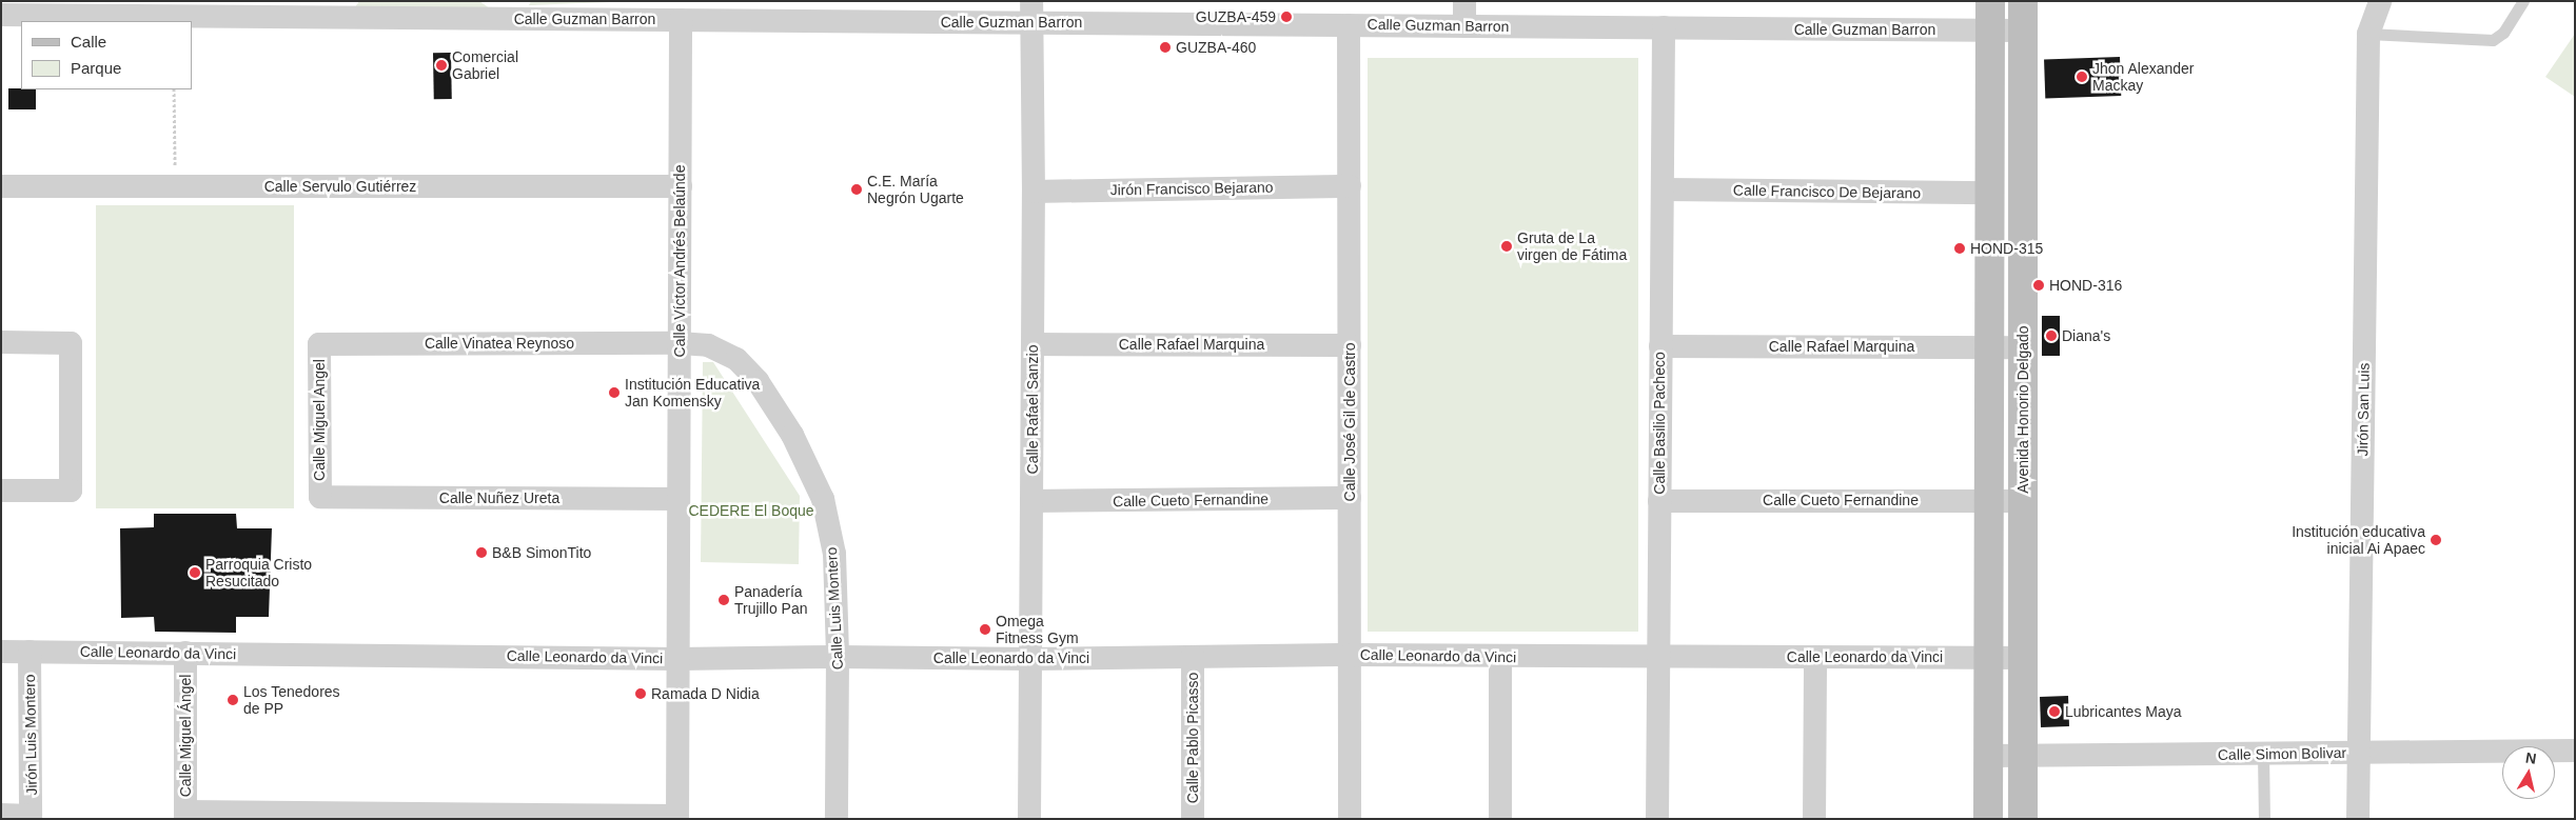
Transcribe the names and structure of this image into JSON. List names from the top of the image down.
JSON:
{
  "streets": {
    "street": [
      "Calle Guzman Barron",
      "Calle Servulo Gutiérrez",
      "Jirón Francisco Bejarano",
      "Calle Francisco De Bejarano",
      "Calle Víctor Andrés Belaúnde",
      "Calle Vinatea Reynoso",
      "Calle Rafael Marquina",
      "Calle Rafael Sanzio",
      "Avenida Honorio Delgado",
      "Jirón San Luis",
      "Calle Miguel Angel",
      "Calle José Gil de Castro",
      "Calle Basilio Pacheco",
      "Calle Nuñez Ureta",
      "Calle Cueto Fernandine",
      "Calle Luis Montero",
      "Calle Leonardo da Vinci",
      "Jirón Luis Montero",
      "Calle Miguel Ángel",
      "Calle Pablo Picasso",
      "Calle Simon Bolivar"
    ]
  },
  "crossings": [
    ["Calle Guzman Barron", "Calle Víctor Andrés Belaúnde"],
    ["Calle Guzman Barron", "Calle Rafael Sanzio"],
    ["Calle Guzman Barron", "Avenida Honorio Delgado"],
    ["Calle Guzman Barron", "Calle José Gil de Castro"],
    ["Calle Guzman Barron", "Calle Basilio Pacheco"],
    ["Calle Servulo Gutiérrez", "Calle Víctor Andrés Belaúnde"],
    ["Jirón Francisco Bejarano", "Calle Rafael Sanzio"],
    ["Jirón Francisco Bejarano", "Calle José Gil de Castro"],
    ["Calle Francisco De Bejarano", "Calle Basilio Pacheco"],
    ["Calle Víctor Andrés Belaúnde", "Calle Vinatea Reynoso"],
    ["Calle Víctor Andrés Belaúnde", "Calle Nuñez Ureta"],
    ["Calle Víctor Andrés Belaúnde", "Calle Luis Montero"],
    ["Calle Víctor Andrés Belaúnde", "Calle Leonardo da Vinci"],
    ["Calle Vinatea Reynoso", "Calle Miguel Angel"],
    ["Calle Vinatea Reynoso", "Calle Luis Montero"],
    ["Calle Rafael Marquina", "Calle Rafael Sanzio"],
    ["Calle Rafael Marquina", "Avenida Honorio Delgado"],
    ["Calle Rafael Marquina", "Calle José Gil de Castro"],
    ["Calle Rafael Marquina", "Calle Basilio Pacheco"],
    ["Calle Rafael Sanzio", "Calle Cueto Fernandine"],
    ["Calle Rafael Sanzio", "Calle Leonardo da Vinci"],
    ["Avenida Honorio Delgado", "Calle Cueto Fernandine"],
    ["Avenida Honorio Delgado", "Calle Leonardo da Vinci"],
    ["Avenida Honorio Delgado", "Calle Simon Bolivar"],
    ["Jirón San Luis", "Calle Simon Bolivar"],
    ["Calle Miguel Angel", "Calle Nuñez Ureta"],
    ["Calle José Gil de Castro", "Calle Cueto Fernandine"],
    ["Calle José Gil de Castro", "Calle Leonardo da Vinci"],
    ["Calle Basilio Pacheco", "Calle Cueto Fernandine"],
    ["Calle Basilio Pacheco", "Calle Leonardo da Vinci"],
    ["Calle Luis Montero", "Calle Leonardo da Vinci"],
    ["Calle Leonardo da Vinci", "Jirón Luis Montero"],
    ["Calle Leonardo da Vinci", "Calle Miguel Ángel"],
    ["Calle Leonardo da Vinci", "Calle Pablo Picasso"]
  ],
  "parks": ["CEDERE El Boque"],
  "places": [
    "GUZBA-459",
    "GUZBA-460",
    "Comercial Gabriel",
    "Jhon Alexander Mackay",
    "C.E. María Negrón Ugarte",
    "Gruta de La virgen de Fátima",
    "HOND-315",
    "HOND-316",
    "Diana's",
    "Institución Educativa Jan Komensky",
    "Institución educativa inicial Ai Apaec",
    "B&B SimonTito",
    "Parroquia Cristo Resucitado",
    "Panadería Trujillo Pan",
    "Omega Fitness Gym",
    "Ramada D Nidia",
    "Los Tenedores de PP",
    "Lubricantes Maya"
  ],
  "legend": ["Calle", "Parque"],
  "north": "top"
}
